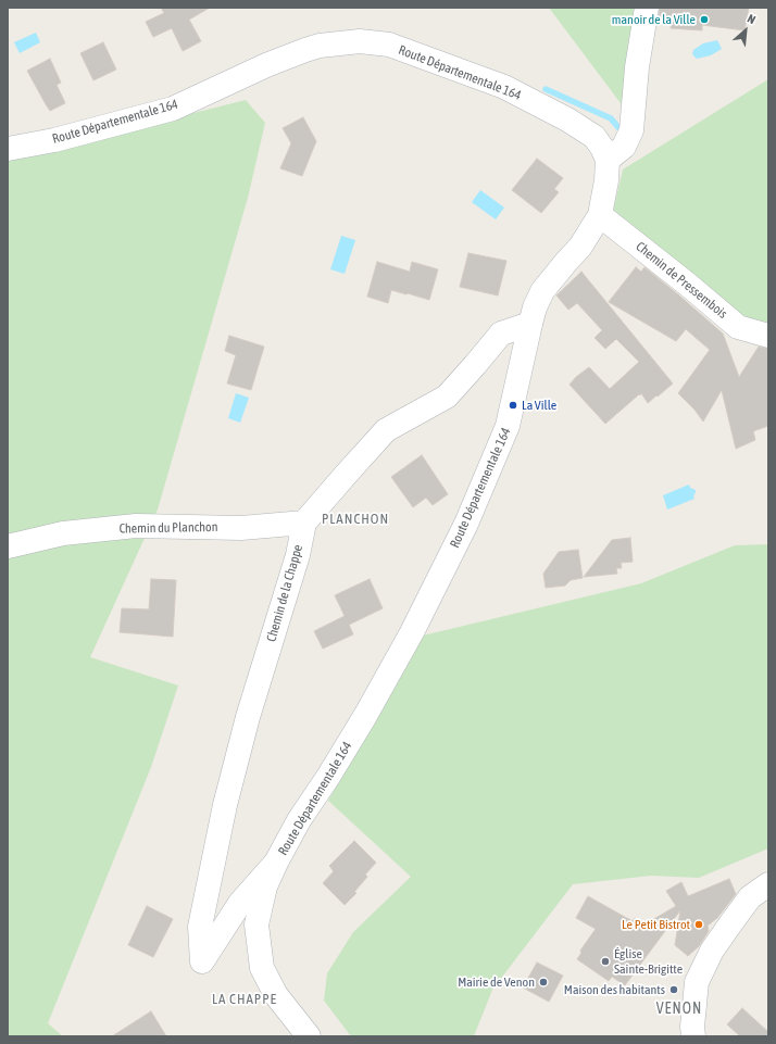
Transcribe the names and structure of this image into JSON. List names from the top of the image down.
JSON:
{
  "streets": {
    "street": [
      "Route Départementale 164",
      "Chemin de Pressembois",
      "Chemin du Planchon",
      "Chemin de la Chappe"
    ]
  },
  "crossings": [
    ["Route Départementale 164", "Chemin de Pressembois"],
    ["Route Départementale 164", "Chemin de la Chappe"],
    ["Chemin du Planchon", "Chemin de la Chappe"]
  ],
  "districts": ["PLANCHON", "LA CHAPPE", "VENON"],
  "places": [
    "manoir de la Ville",
    "La Ville",
    "Le Petit Bistrot",
    "Église Sainte-Brigitte",
    "Mairie de Venon",
    "Maison des habitants"
  ],
  "north": "top right"
}
